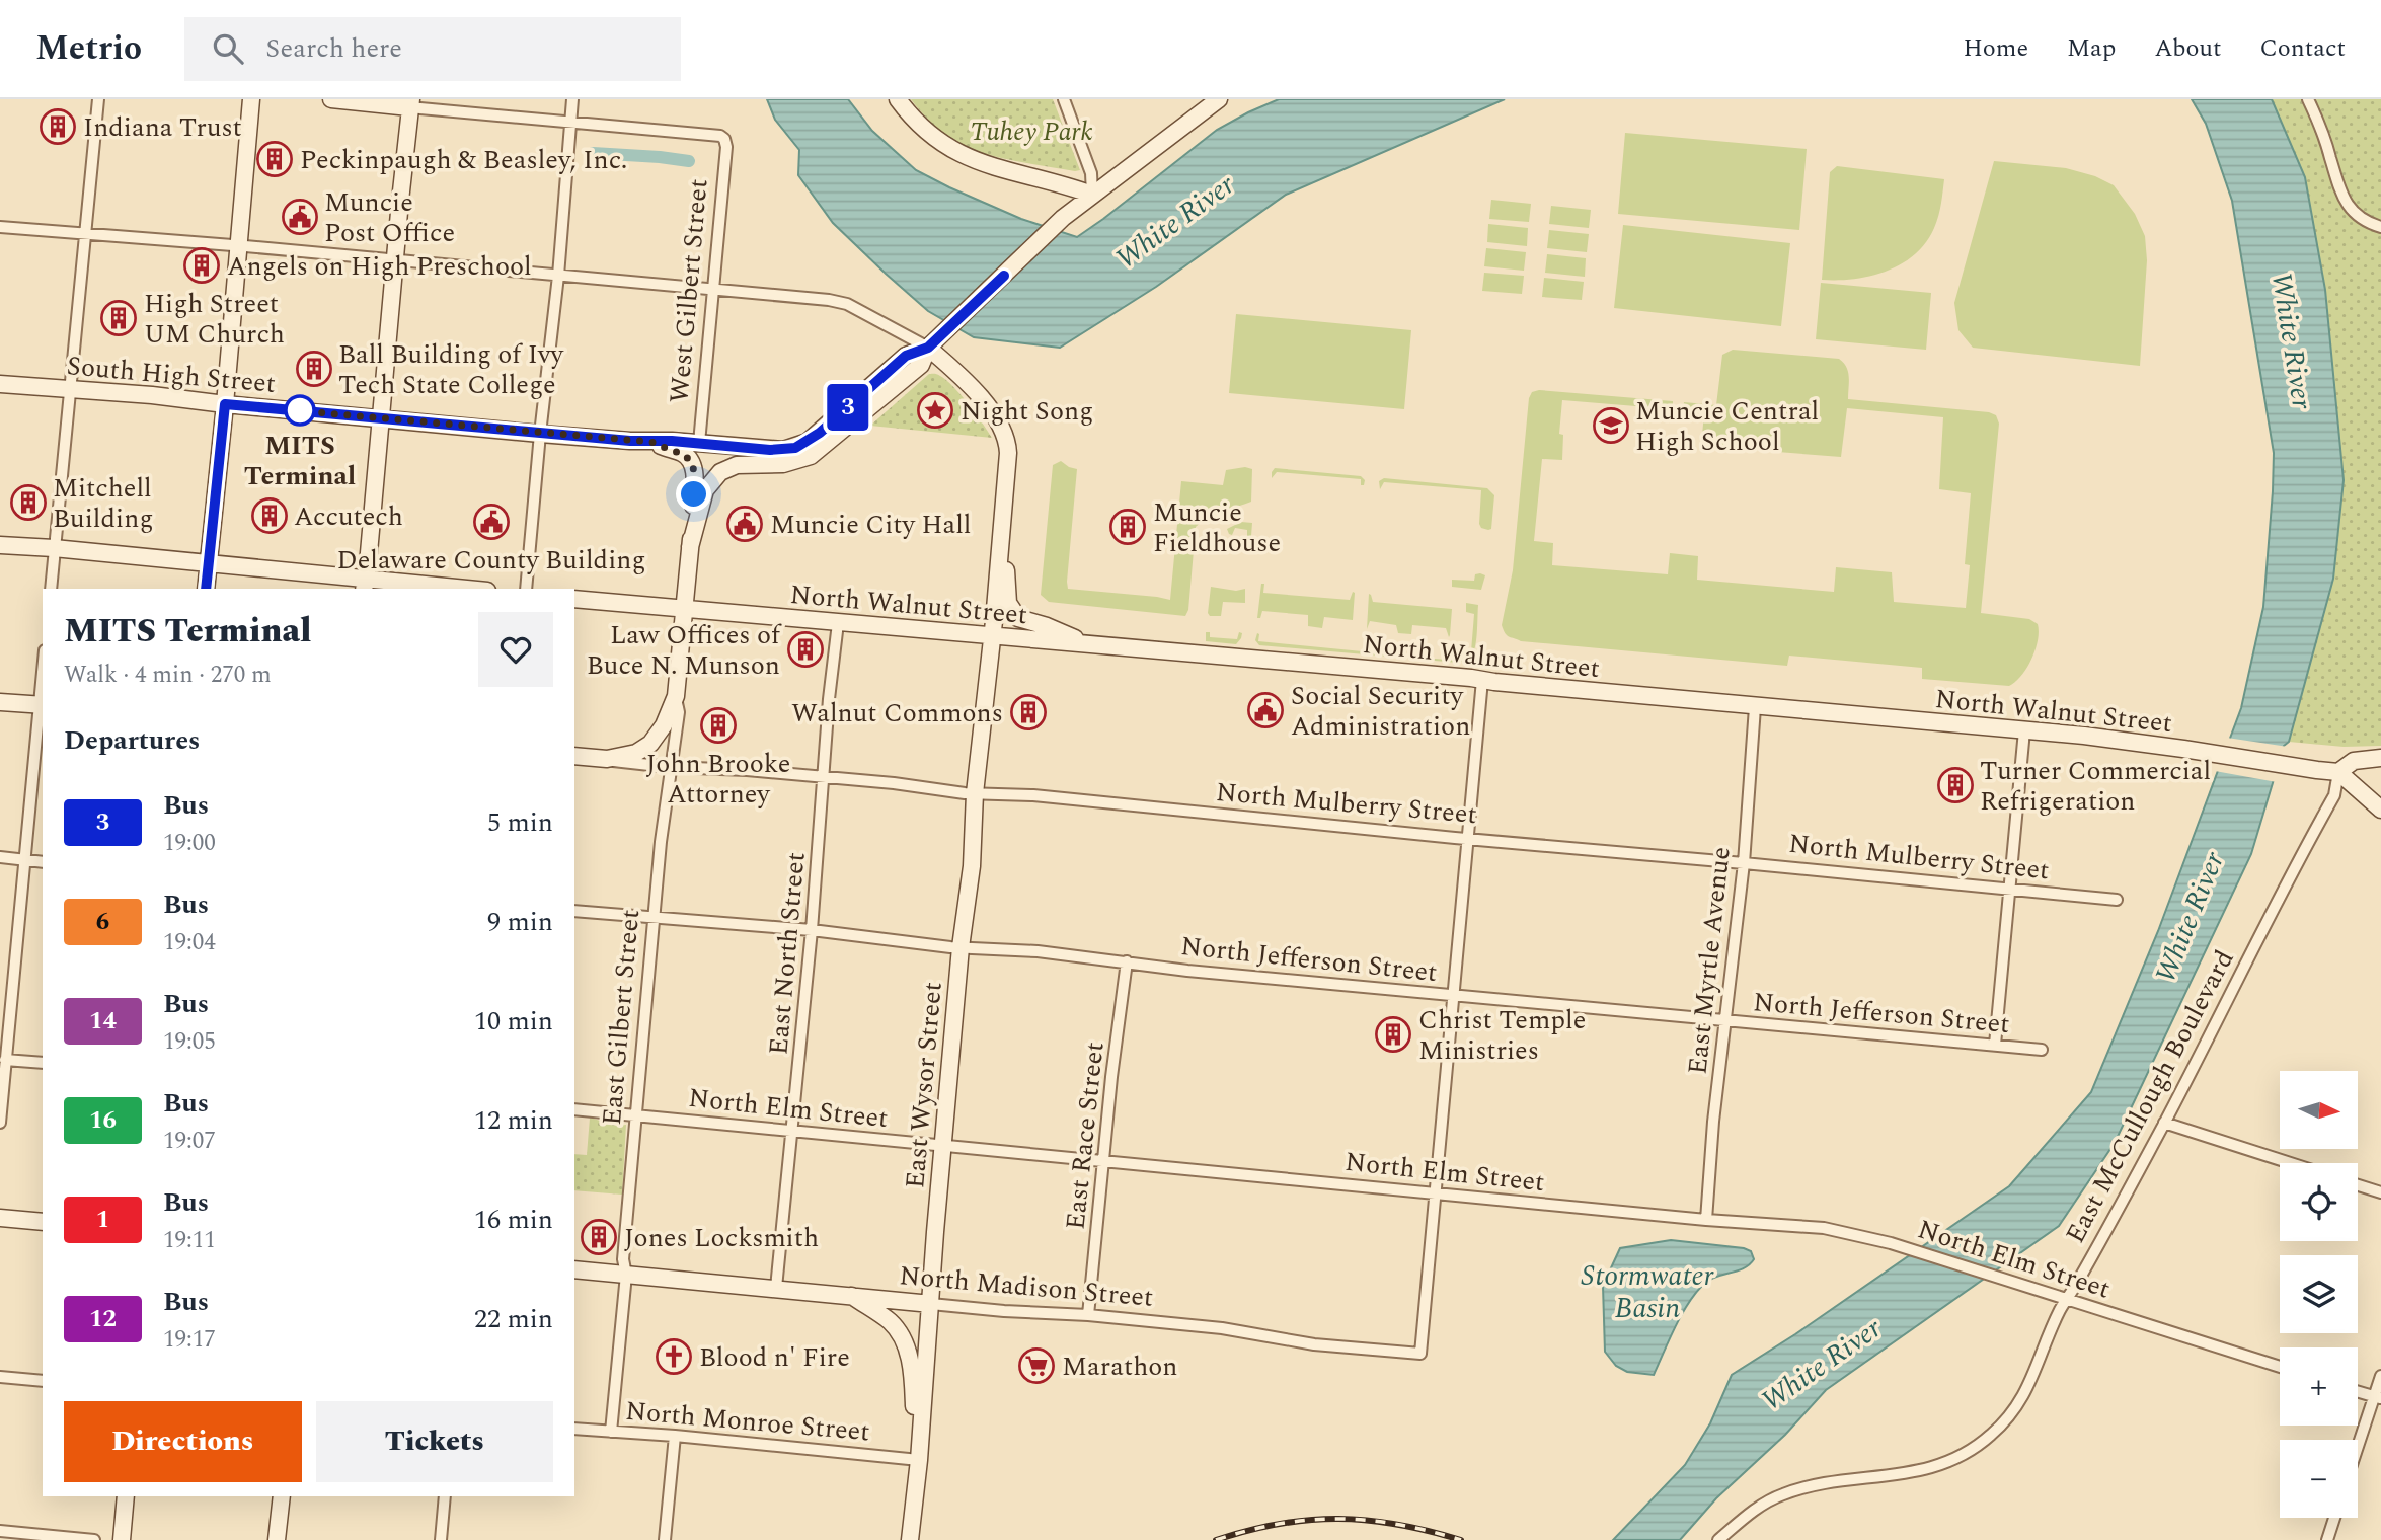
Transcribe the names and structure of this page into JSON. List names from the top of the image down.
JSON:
{
  "streets": {
    "main road": [
      "South High Street",
      "North Walnut Street",
      "North Mulberry Street",
      "East Gilbert Street",
      "East Wysor Street",
      "North Madison Street"
    ],
    "street": [
      "West Gilbert Street",
      "East North Street",
      "North Jefferson Street",
      "East Myrtle Avenue",
      "East McCullough Boulevard",
      "North Elm Street",
      "East Race Street",
      "North Monroe Street"
    ]
  },
  "crossings": [
    ["North Walnut Street", "East North Street"],
    ["North Walnut Street", "East Myrtle Avenue"],
    ["North Walnut Street", "East Gilbert Street"],
    ["North Walnut Street", "East Wysor Street"],
    ["North Walnut Street", "East McCullough Boulevard"],
    ["North Mulberry Street", "East North Street"],
    ["North Mulberry Street", "East Myrtle Avenue"],
    ["North Mulberry Street", "East Gilbert Street"],
    ["North Mulberry Street", "East Wysor Street"],
    ["East North Street", "North Jefferson Street"],
    ["East North Street", "North Elm Street"],
    ["East North Street", "North Madison Street"],
    ["North Jefferson Street", "East Myrtle Avenue"],
    ["North Jefferson Street", "East Gilbert Street"],
    ["North Jefferson Street", "East Wysor Street"],
    ["North Jefferson Street", "East Race Street"],
    ["East Myrtle Avenue", "North Elm Street"],
    ["East Gilbert Street", "North Elm Street"],
    ["East Gilbert Street", "North Madison Street"],
    ["East Gilbert Street", "North Monroe Street"],
    ["East Wysor Street", "North Elm Street"],
    ["East Wysor Street", "North Madison Street"],
    ["East Wysor Street", "North Monroe Street"],
    ["East McCullough Boulevard", "North Elm Street"],
    ["North Elm Street", "East Race Street"],
    ["North Elm Street", "North Madison Street"],
    ["East Race Street", "North Madison Street"]
  ],
  "water": ["White River", "Stormwater Basin"],
  "parks": ["Tuhey Park"],
  "places": {
    "building": [
      "Indiana Trust",
      "Peckinpaugh & Beasley, Inc.",
      "Angels on High Preschool",
      "High Street UM Church",
      "Ball Building of Ivy Tech State College",
      "Mitchell Building",
      "Accutech",
      "Muncie Fieldhouse",
      "Law Offices of Buce N. Munson",
      "Walnut Commons",
      "John Brooke Attorney",
      "Turner Commercial Refrigeration",
      "Christ Temple Ministries",
      "Jones Locksmith"
    ],
    "public building": [
      "Muncie Post Office",
      "Delaware County Building",
      "Muncie City Hall",
      "Social Security Administration"
    ],
    "other": ["MITS Terminal"],
    "place": ["Night Song"],
    "school or university": ["Muncie Central High School"],
    "church": ["Blood n' Fire"],
    "supermarket": ["Marathon"]
  },
  "lines": ["bus line 3"],
  "north": "right",
  "page": {
    "header": "Metrio",
    "search": "Search here",
    "nav": [
      "Home",
      "Map",
      "About",
      "Contact"
    ],
    "on_map": "3",
    "heading": [
      ["MITS Terminal", "Walk · 4 min · 270 m"],
      "Departures"
    ],
    "list": [
      {
        "mark": "3",
        "name": "Bus",
        "note": "19:00",
        "value": "5 min"
      },
      {
        "mark": "6",
        "name": "Bus",
        "note": "19:04",
        "value": "9 min"
      },
      {
        "mark": "14",
        "name": "Bus",
        "note": "19:05",
        "value": "10 min"
      },
      {
        "mark": "16",
        "name": "Bus",
        "note": "19:07",
        "value": "12 min"
      },
      {
        "mark": "1",
        "name": "Bus",
        "note": "19:11",
        "value": "16 min"
      },
      {
        "mark": "12",
        "name": "Bus",
        "note": "19:17",
        "value": "22 min"
      }
    ],
    "map_buttons": ["+", "−"],
    "buttons": ["Directions", "Tickets"]
  }
}
